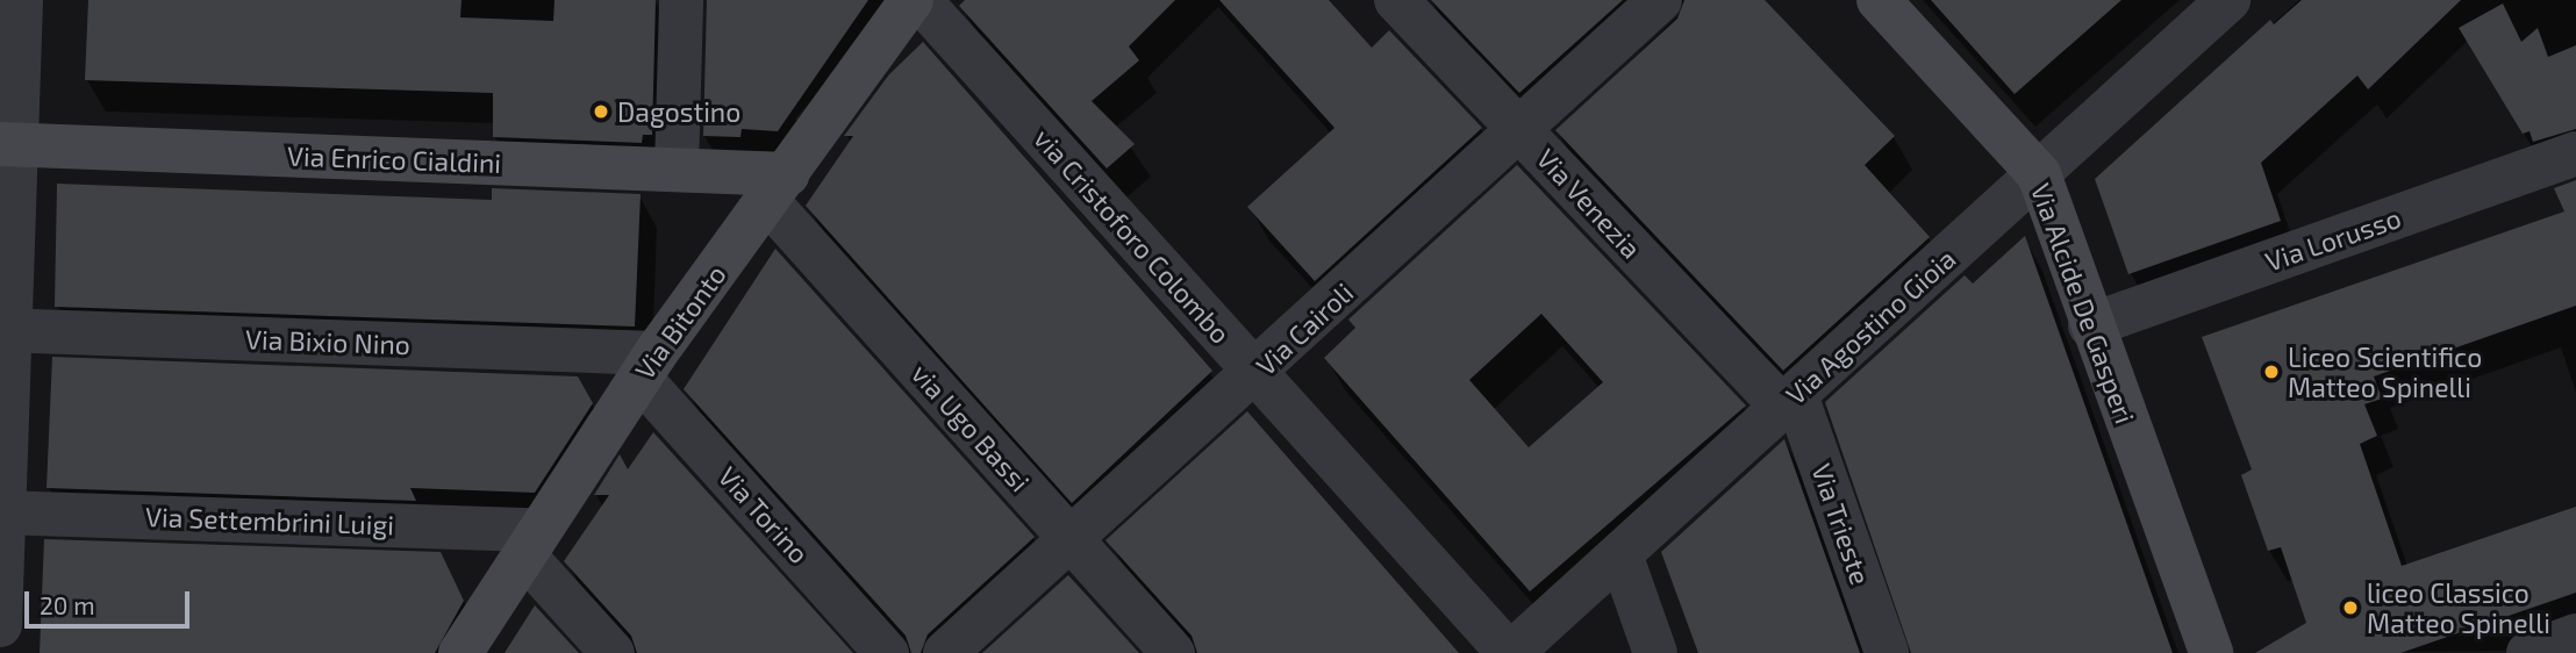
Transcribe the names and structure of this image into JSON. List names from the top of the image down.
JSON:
{
  "streets": {
    "main road": ["Via Enrico Cialdini", "Via Alcide De Gasperi", "Via Bitonto"],
    "street": [
      "Via Venezia",
      "via Cristoforo Colombo",
      "Via Lorusso",
      "Via Agostino Gioia",
      "Via Cairoli",
      "Via Bixio Nino",
      "via Ugo Bassi",
      "Via Torino",
      "Via Settembrini Luigi",
      "Via Trieste"
    ]
  },
  "crossings": [
    ["Via Enrico Cialdini", "Via Bitonto"],
    ["Via Enrico Cialdini", "via Ugo Bassi"],
    ["Via Venezia", "Via Agostino Gioia"],
    ["Via Venezia", "Via Cairoli"],
    ["Via Venezia", "Via Trieste"],
    ["via Cristoforo Colombo", "Via Agostino Gioia"],
    ["via Cristoforo Colombo", "Via Cairoli"],
    ["Via Lorusso", "Via Alcide De Gasperi"],
    ["Via Alcide De Gasperi", "Via Agostino Gioia"],
    ["Via Bitonto", "Via Bixio Nino"],
    ["Via Bitonto", "via Ugo Bassi"],
    ["Via Bitonto", "Via Torino"],
    ["Via Bitonto", "Via Settembrini Luigi"],
    ["Via Agostino Gioia", "Via Trieste"],
    ["Via Cairoli", "via Ugo Bassi"],
    ["Via Bixio Nino", "Via Torino"]
  ],
  "places": ["Dagostino", "Liceo Scientifico Matteo Spinelli", "liceo Classico Matteo Spinelli"],
  "scale_bar": "20 m"
}
